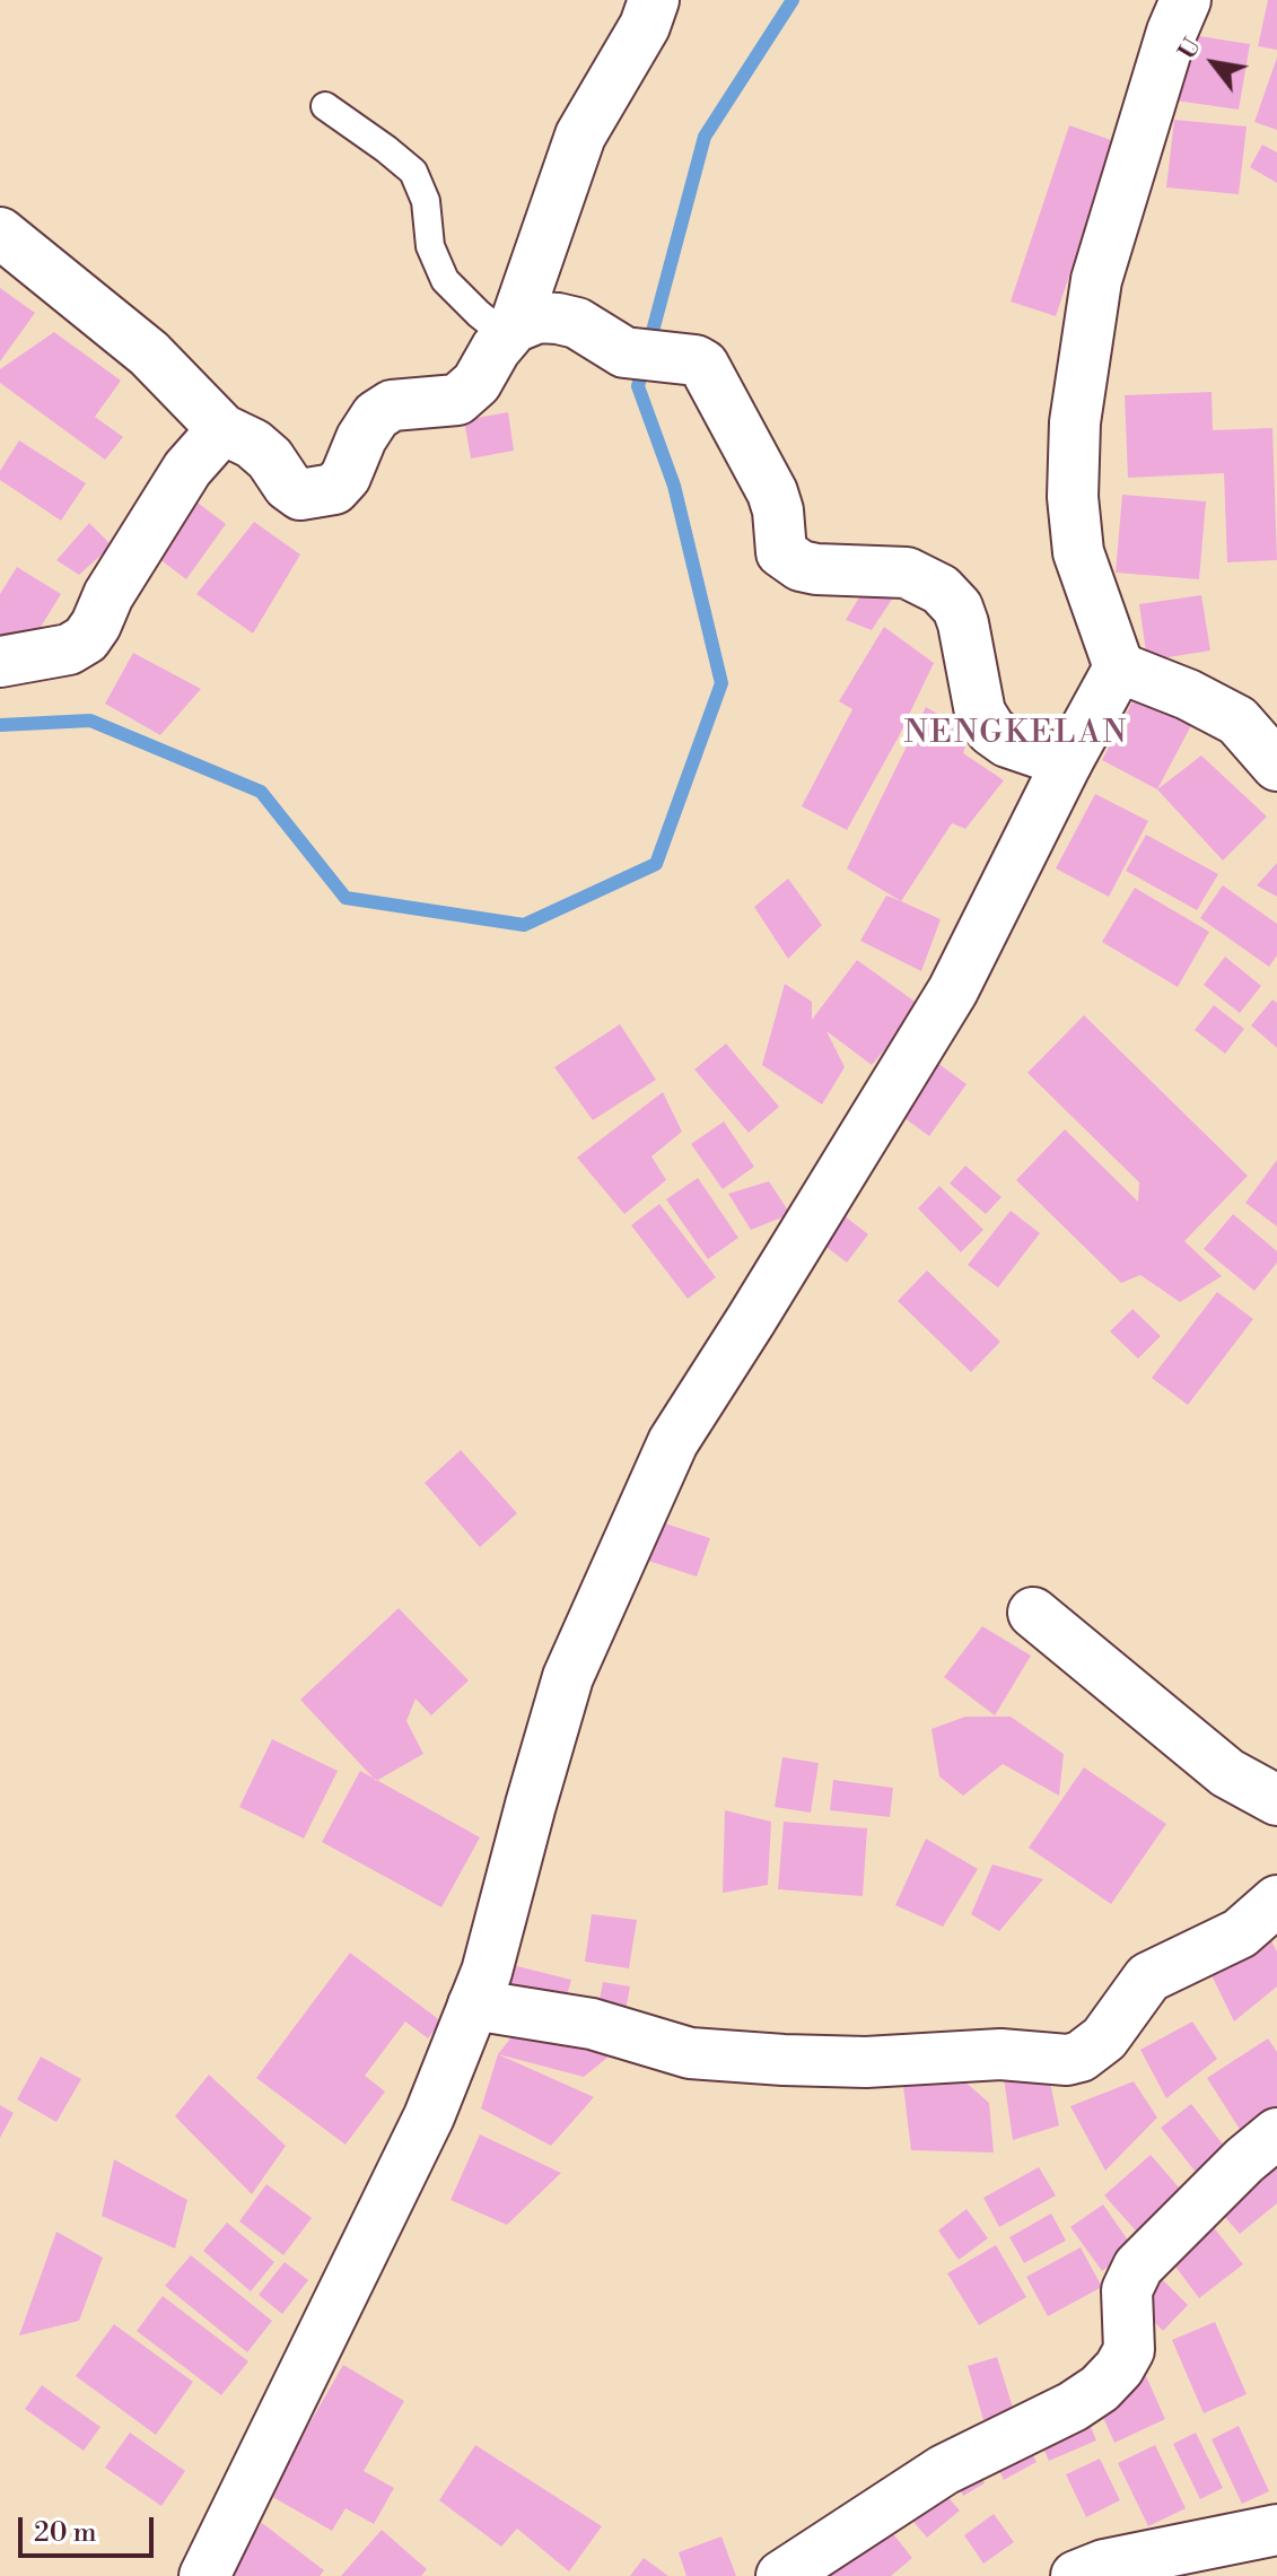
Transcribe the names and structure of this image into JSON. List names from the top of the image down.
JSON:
{
  "districts": ["NENGKELAN"],
  "scale_bar": "20 m",
  "north": "top left"
}
